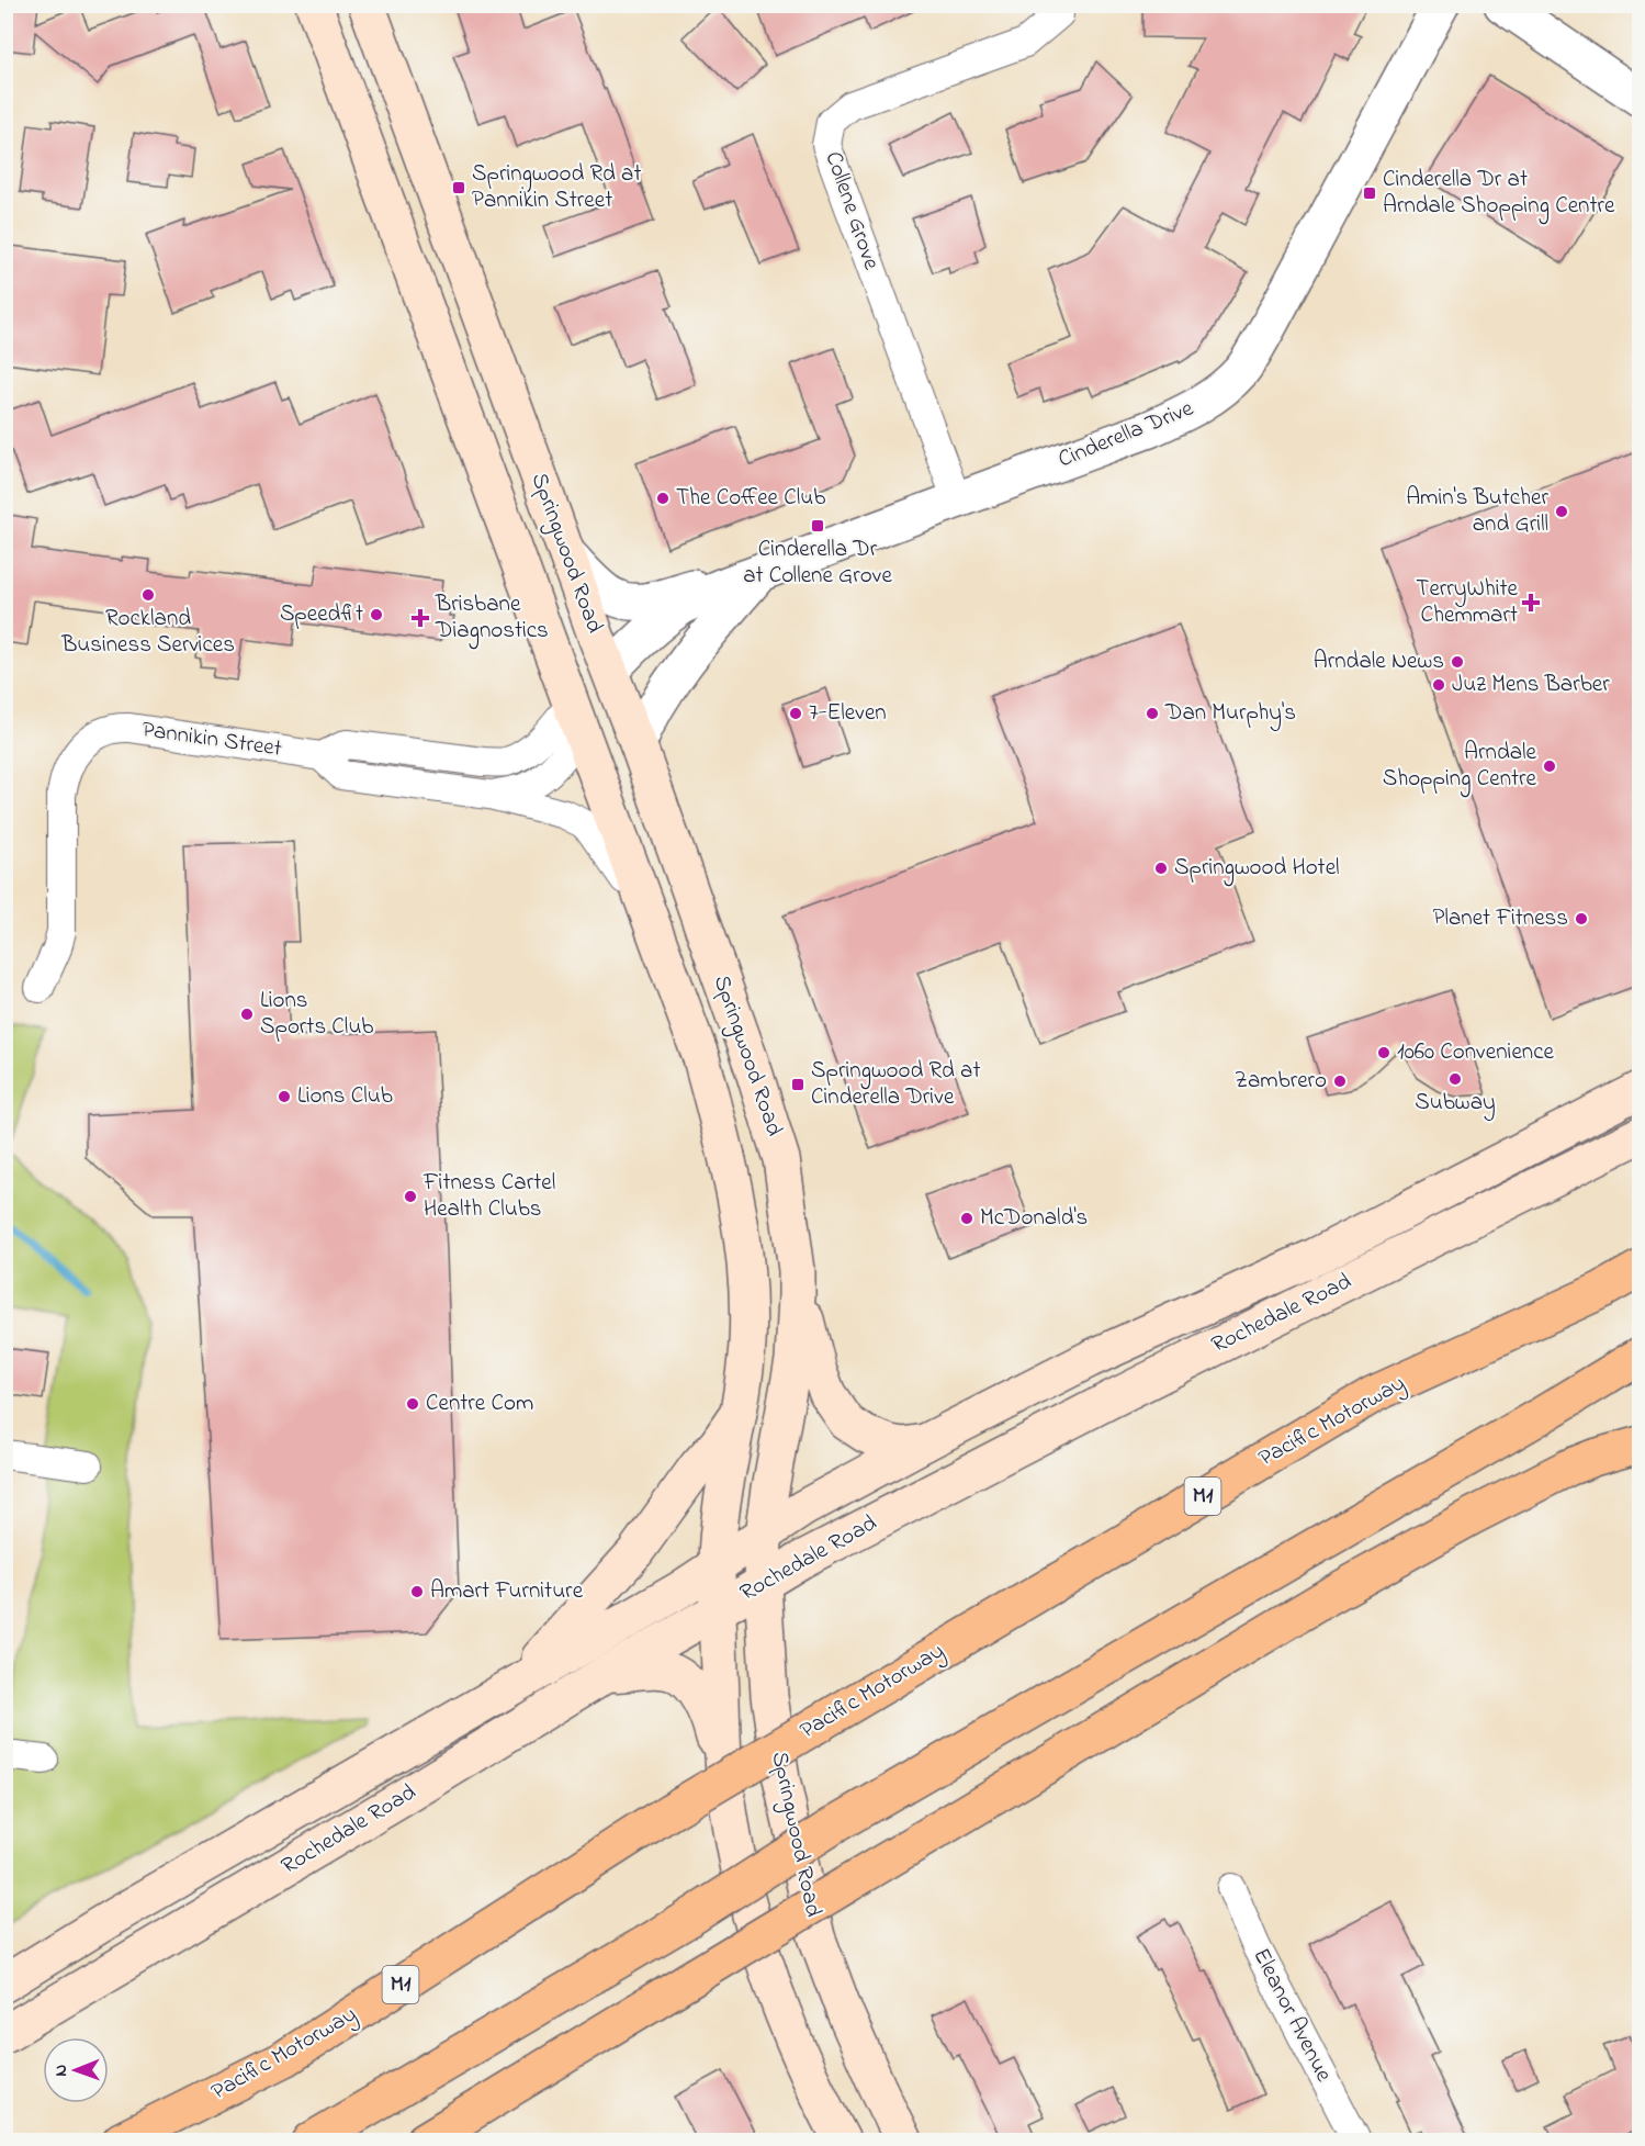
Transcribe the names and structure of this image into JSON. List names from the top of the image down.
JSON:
{
  "streets": {
    "highway": ["Pacific Motorway", "M1"],
    "main road": ["Springwood Road", "Rochedale Road"],
    "street": [
      "Collene Grove",
      "Cinderella Drive",
      "Pannikin Street",
      "Eleanor Avenue"
    ]
  },
  "crossings": [
    ["Collene Grove", "Cinderella Drive"],
    ["Springwood Road", "Pannikin Street"],
    ["Springwood Road", "Rochedale Road"]
  ],
  "places": {
    "transit": [
      "Springwood Rd at Pannikin Street",
      "Cinderella Dr at Arndale Shopping Centre",
      "Cinderella Dr at Collene Grove",
      "Springwood Rd at Cinderella Drive"
    ],
    "other": [
      "The Coffee Club",
      "Amin's Butcher and Grill",
      "Rockland Business Services",
      "Speedfit",
      "Arndale News",
      "Juz Mens Barber",
      "7-Eleven",
      "Dan Murphy's",
      "Arndale Shopping Centre",
      "Springwood Hotel",
      "Planet Fitness",
      "Lions Sports Club",
      "1060 Convenience",
      "Subway",
      "Zambrero",
      "Lions Club",
      "Fitness Cartel Health Clubs",
      "McDonald's",
      "Centre Com",
      "Amart Furniture"
    ],
    "health": ["TerryWhite Chemmart", "Brisbane Diagnostics"]
  },
  "north": "left"
}
